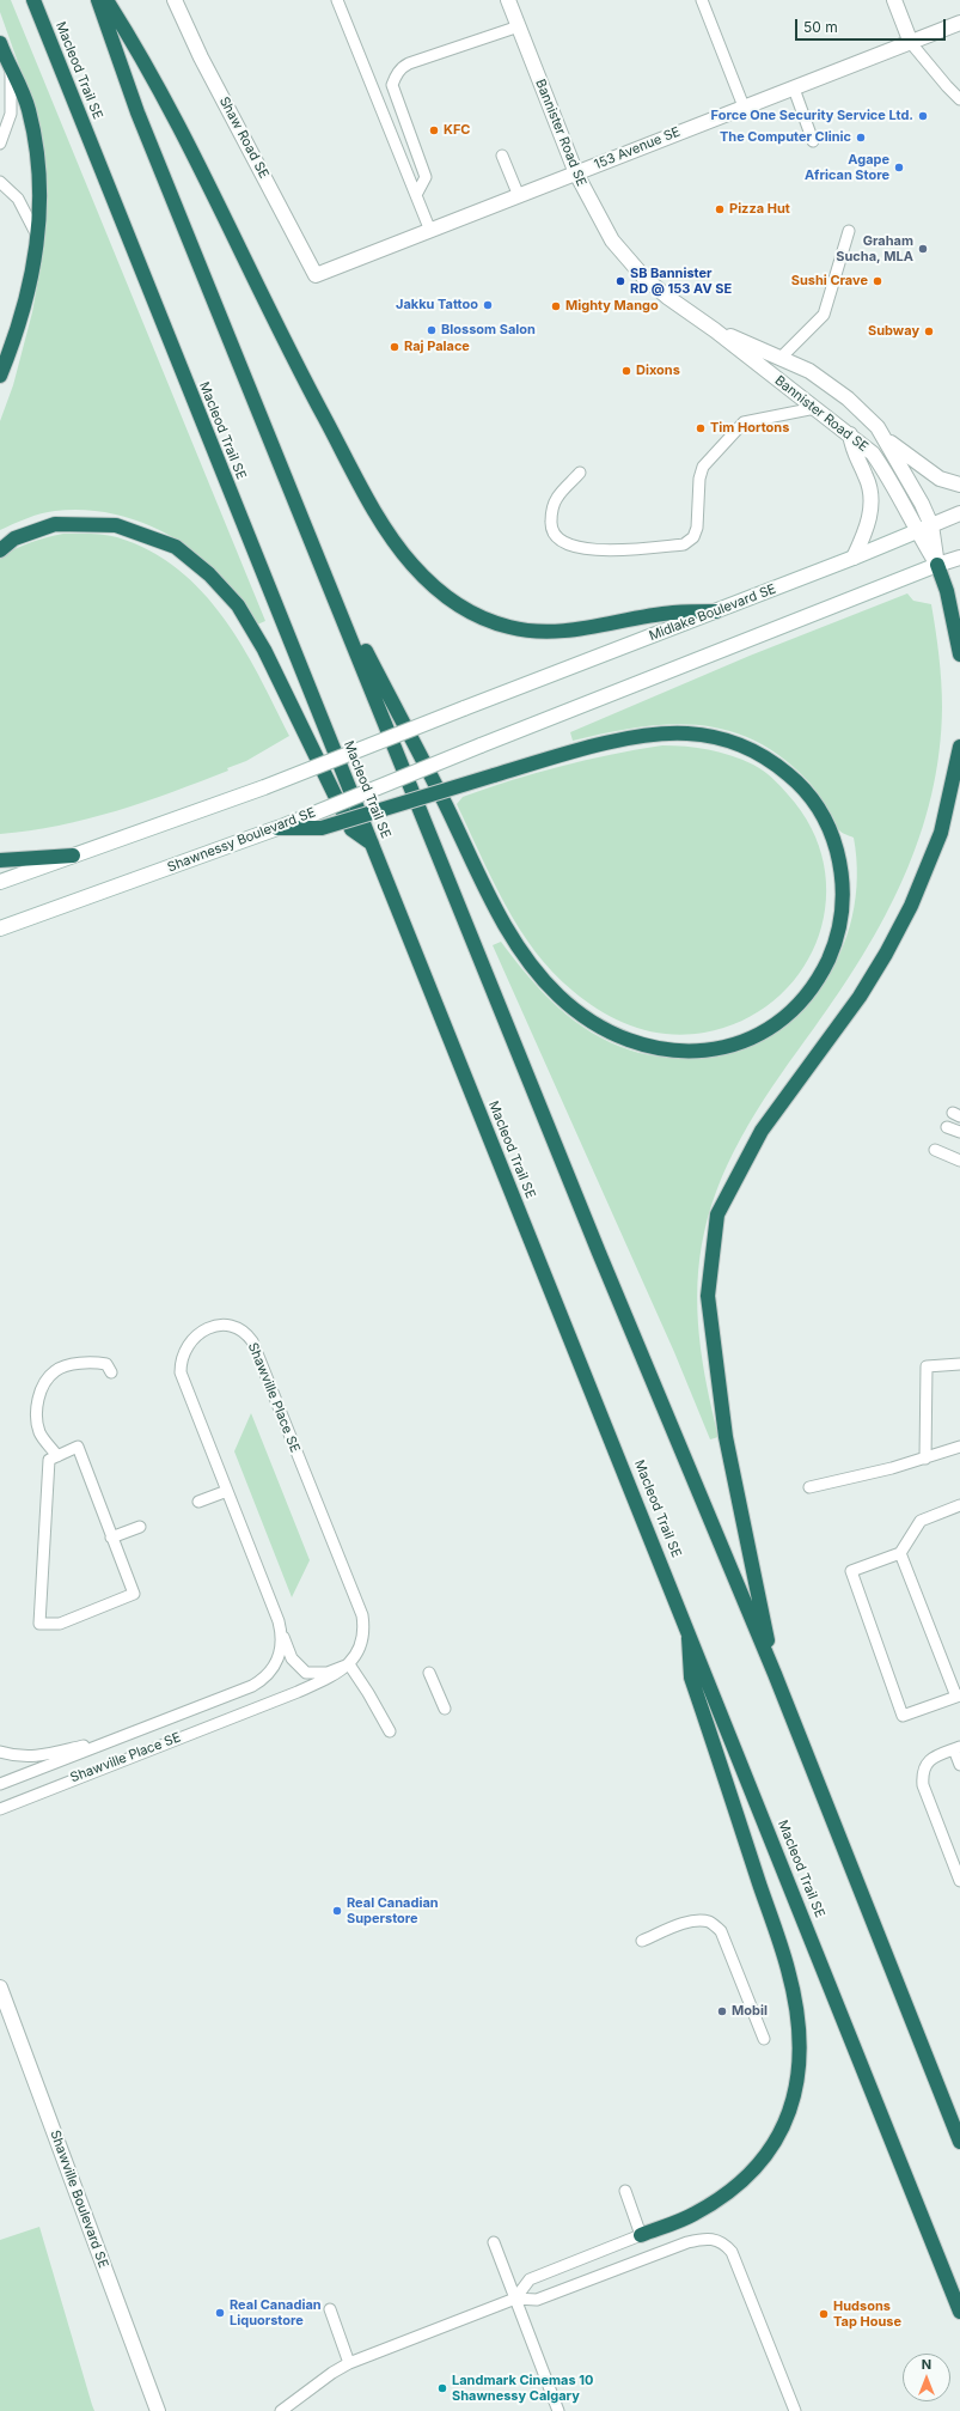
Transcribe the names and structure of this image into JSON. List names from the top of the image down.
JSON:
{
  "streets": {
    "highway": ["Macleod Trail SE"],
    "street": [
      "Bannister Road SE",
      "Shaw Road SE",
      "153 Avenue SE",
      "Midlake Boulevard SE",
      "Shawnessy Boulevard SE",
      "Shawville Boulevard SE"
    ],
    "lane": ["Shawville Place SE"]
  },
  "crossings": [
    ["Bannister Road SE", "153 Avenue SE"],
    ["Bannister Road SE", "Midlake Boulevard SE"],
    ["Bannister Road SE", "Shawnessy Boulevard SE"],
    ["Shaw Road SE", "153 Avenue SE"]
  ],
  "places": [
    "Force One Security Service Ltd.",
    "KFC",
    "The Computer Clinic",
    "Agape African Store",
    "Pizza Hut",
    "Graham Sucha, MLA",
    "SB Bannister RD @ 153 AV SE",
    "Sushi Crave",
    "Jakku Tattoo",
    "Mighty Mango",
    "Blossom Salon",
    "Subway",
    "Raj Palace",
    "Dixons",
    "Tim Hortons",
    "Real Canadian Superstore",
    "Mobil",
    "Real Canadian Liquorstore",
    "Hudsons Tap House",
    "Landmark Cinemas 10 Shawnessy Calgary"
  ],
  "scale_bar": "50 m",
  "north": "top"
}
